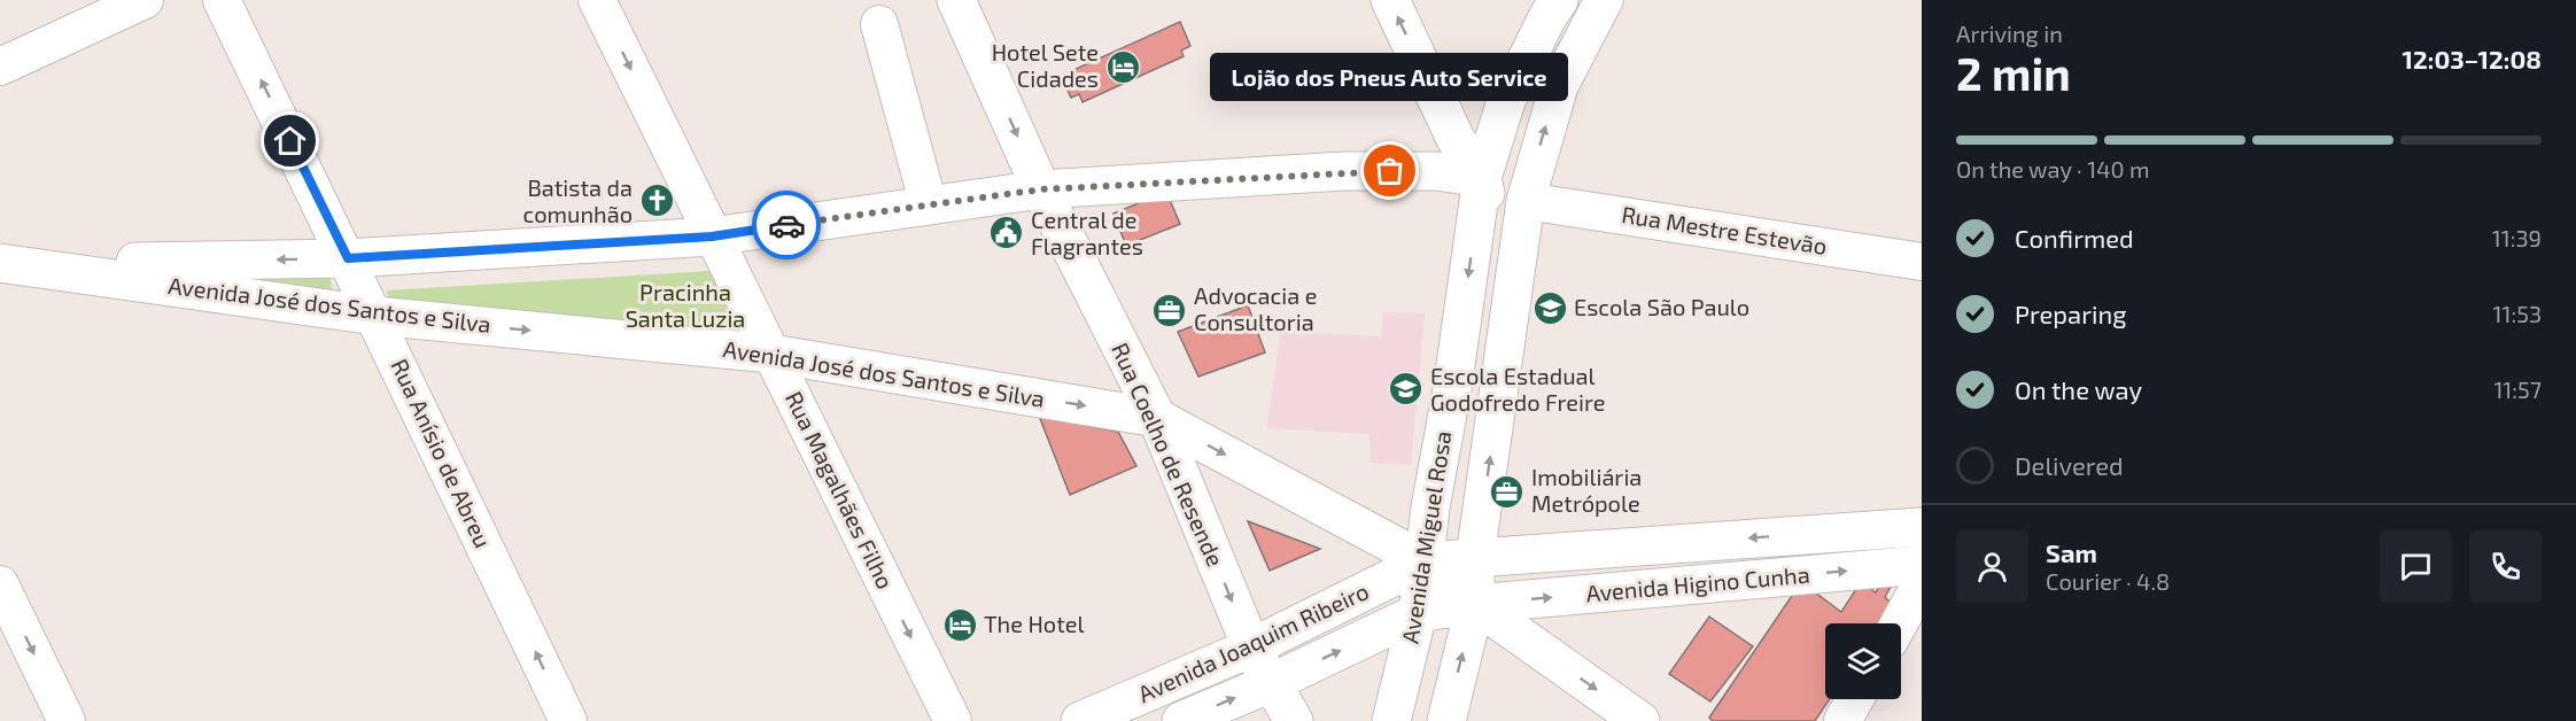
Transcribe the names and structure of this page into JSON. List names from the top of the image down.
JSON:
{
  "streets": {
    "main road": [
      "Avenida José dos Santos e Silva",
      "Rua Coelho de Resende",
      "Avenida Miguel Rosa",
      "Avenida Higino Cunha",
      "Avenida Joaquim Ribeiro"
    ],
    "street": ["Rua Mestre Estevão", "Rua Anísio de Abreu", "Rua Magalhães Filho"]
  },
  "crossings": [
    ["Avenida José dos Santos e Silva", "Rua Anísio de Abreu"],
    ["Avenida José dos Santos e Silva", "Rua Coelho de Resende"],
    ["Avenida José dos Santos e Silva", "Rua Magalhães Filho"],
    ["Avenida José dos Santos e Silva", "Avenida Miguel Rosa"],
    ["Avenida José dos Santos e Silva", "Avenida Higino Cunha"],
    ["Avenida José dos Santos e Silva", "Avenida Joaquim Ribeiro"],
    ["Rua Coelho de Resende", "Avenida Joaquim Ribeiro"],
    ["Avenida Miguel Rosa", "Avenida Higino Cunha"],
    ["Avenida Miguel Rosa", "Avenida Joaquim Ribeiro"],
    ["Avenida Higino Cunha", "Avenida Joaquim Ribeiro"]
  ],
  "one_way": ["Rua Anísio de Abreu", "Rua Coelho de Resende", "Rua Magalhães Filho"],
  "parks": ["Pracinha Santa Luzia"],
  "places": {
    "hotel": ["Hotel Sete Cidades", "The Hotel"],
    "other": ["Lojão dos Pneus Auto Service"],
    "church": ["Batista da comunhão"],
    "public building": ["Central de Flagrantes"],
    "school or university": ["Escola São Paulo", "Escola Estadual Godofredo Freire"],
    "office": ["Advocacia e Consultoria", "Imobiliária Metrópole"]
  },
  "page": {
    "heading": ["2 min", "Arriving in", "12:03–12:08"],
    "panel": ["Sam", "Courier · 4.8"],
    "bubble": "Lojão dos Pneus Auto Service",
    "bar": "On the way · 140 m",
    "list": [
      ["Confirmed", "11:39"],
      ["Preparing", "11:53"],
      ["On the way", "11:57"],
      "Delivered"
    ]
  }
}
